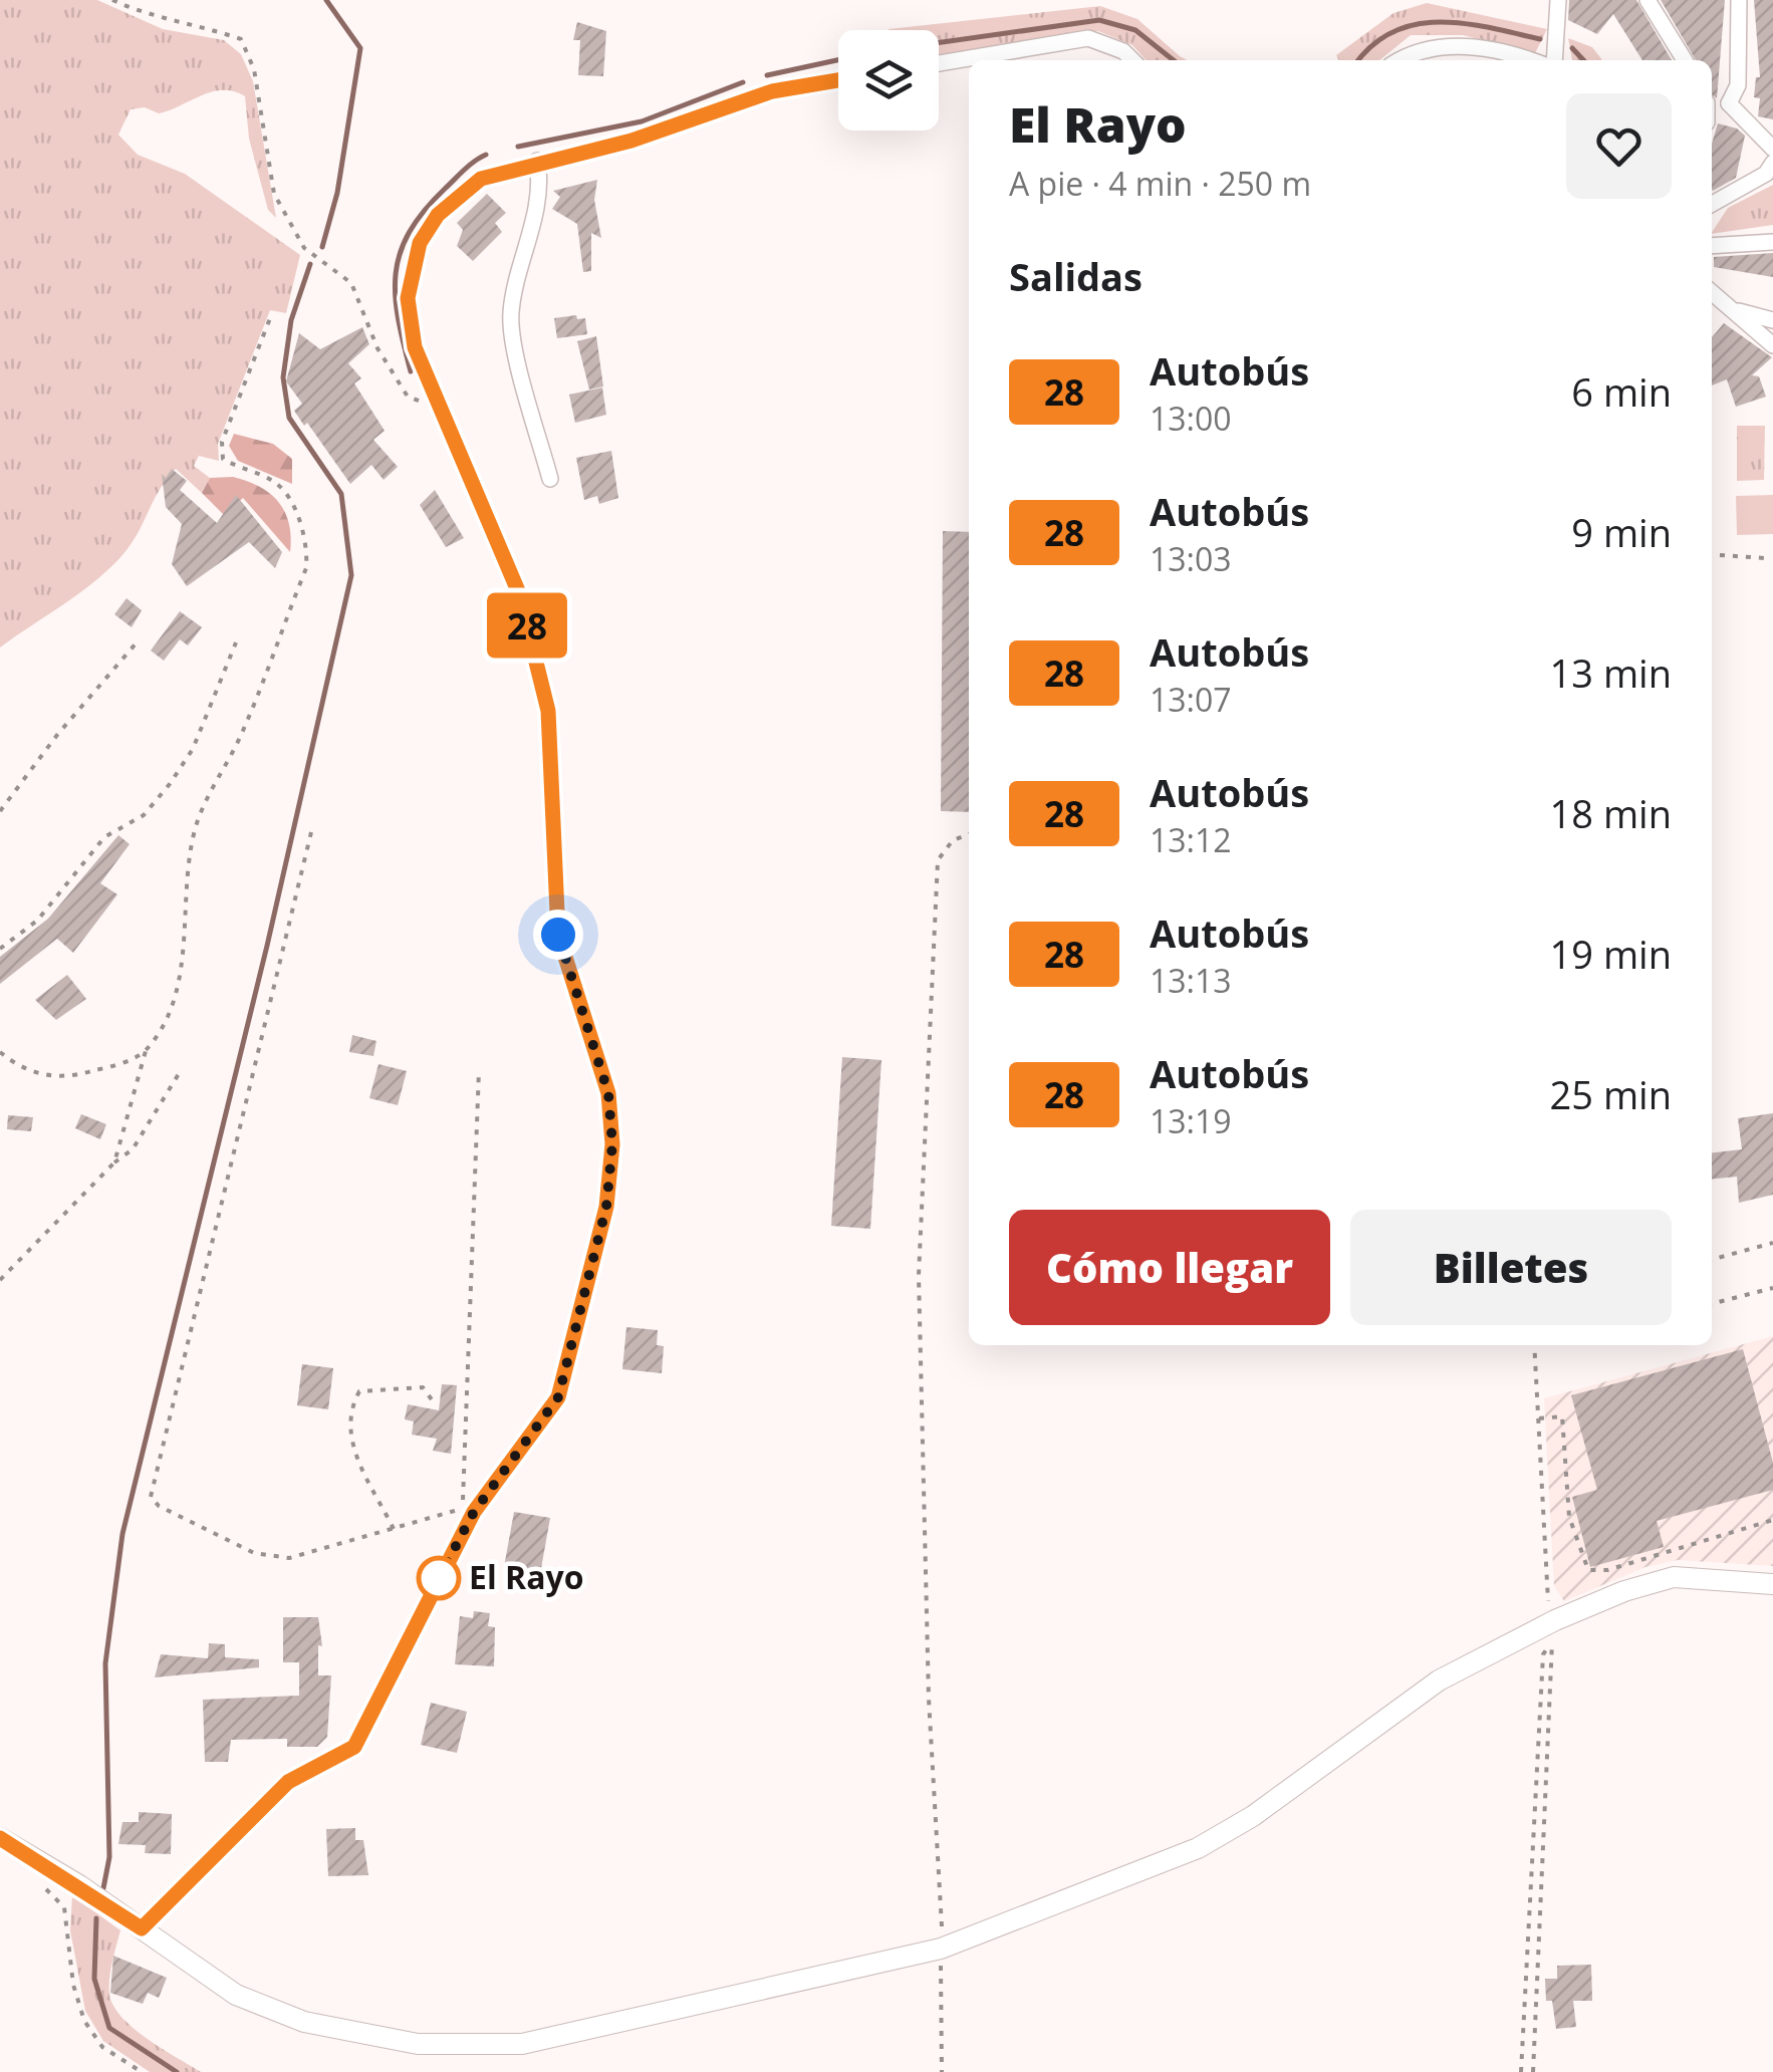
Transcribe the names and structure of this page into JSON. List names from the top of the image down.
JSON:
{
  "places": ["El Rayo"],
  "lines": ["bus line 28"],
  "page": {
    "on_map": "28",
    "heading": [
      ["El Rayo", "A pie · 4 min · 250 m"],
      "Salidas"
    ],
    "list": [
      {
        "mark": "28",
        "name": "Autobús",
        "note": "13:00",
        "value": "6 min"
      },
      {
        "mark": "28",
        "name": "Autobús",
        "note": "13:03",
        "value": "9 min"
      },
      {
        "mark": "28",
        "name": "Autobús",
        "note": "13:07",
        "value": "13 min"
      },
      {
        "mark": "28",
        "name": "Autobús",
        "note": "13:12",
        "value": "18 min"
      },
      {
        "mark": "28",
        "name": "Autobús",
        "note": "13:13",
        "value": "19 min"
      },
      {
        "mark": "28",
        "name": "Autobús",
        "note": "13:19",
        "value": "25 min"
      }
    ],
    "buttons": ["Cómo llegar", "Billetes"]
  }
}
